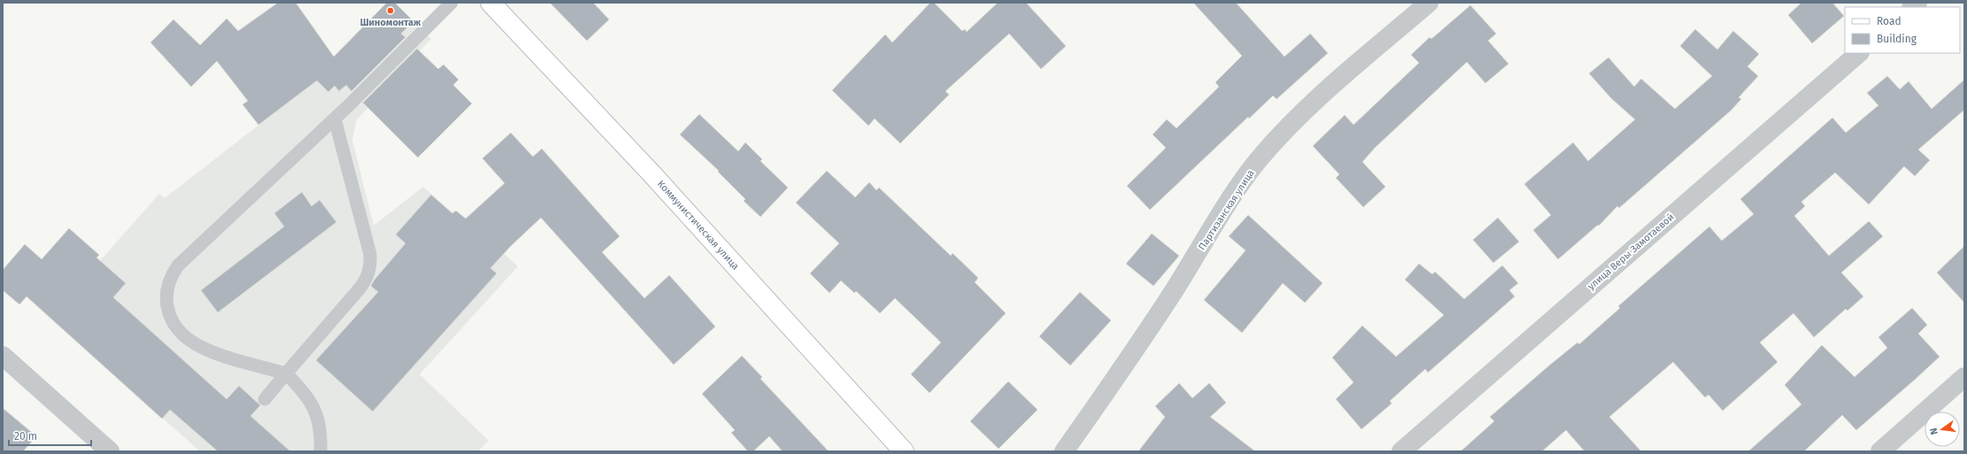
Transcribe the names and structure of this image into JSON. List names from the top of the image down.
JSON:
{
  "streets": {
    "main road": ["Коммунистическая улица"],
    "street": ["Партизанская улица", "улица Веры Замотаевой"]
  },
  "places": ["Шиномонтаж"],
  "legend": ["Road", "Building"],
  "scale_bar": "20 m",
  "north": "left"
}
